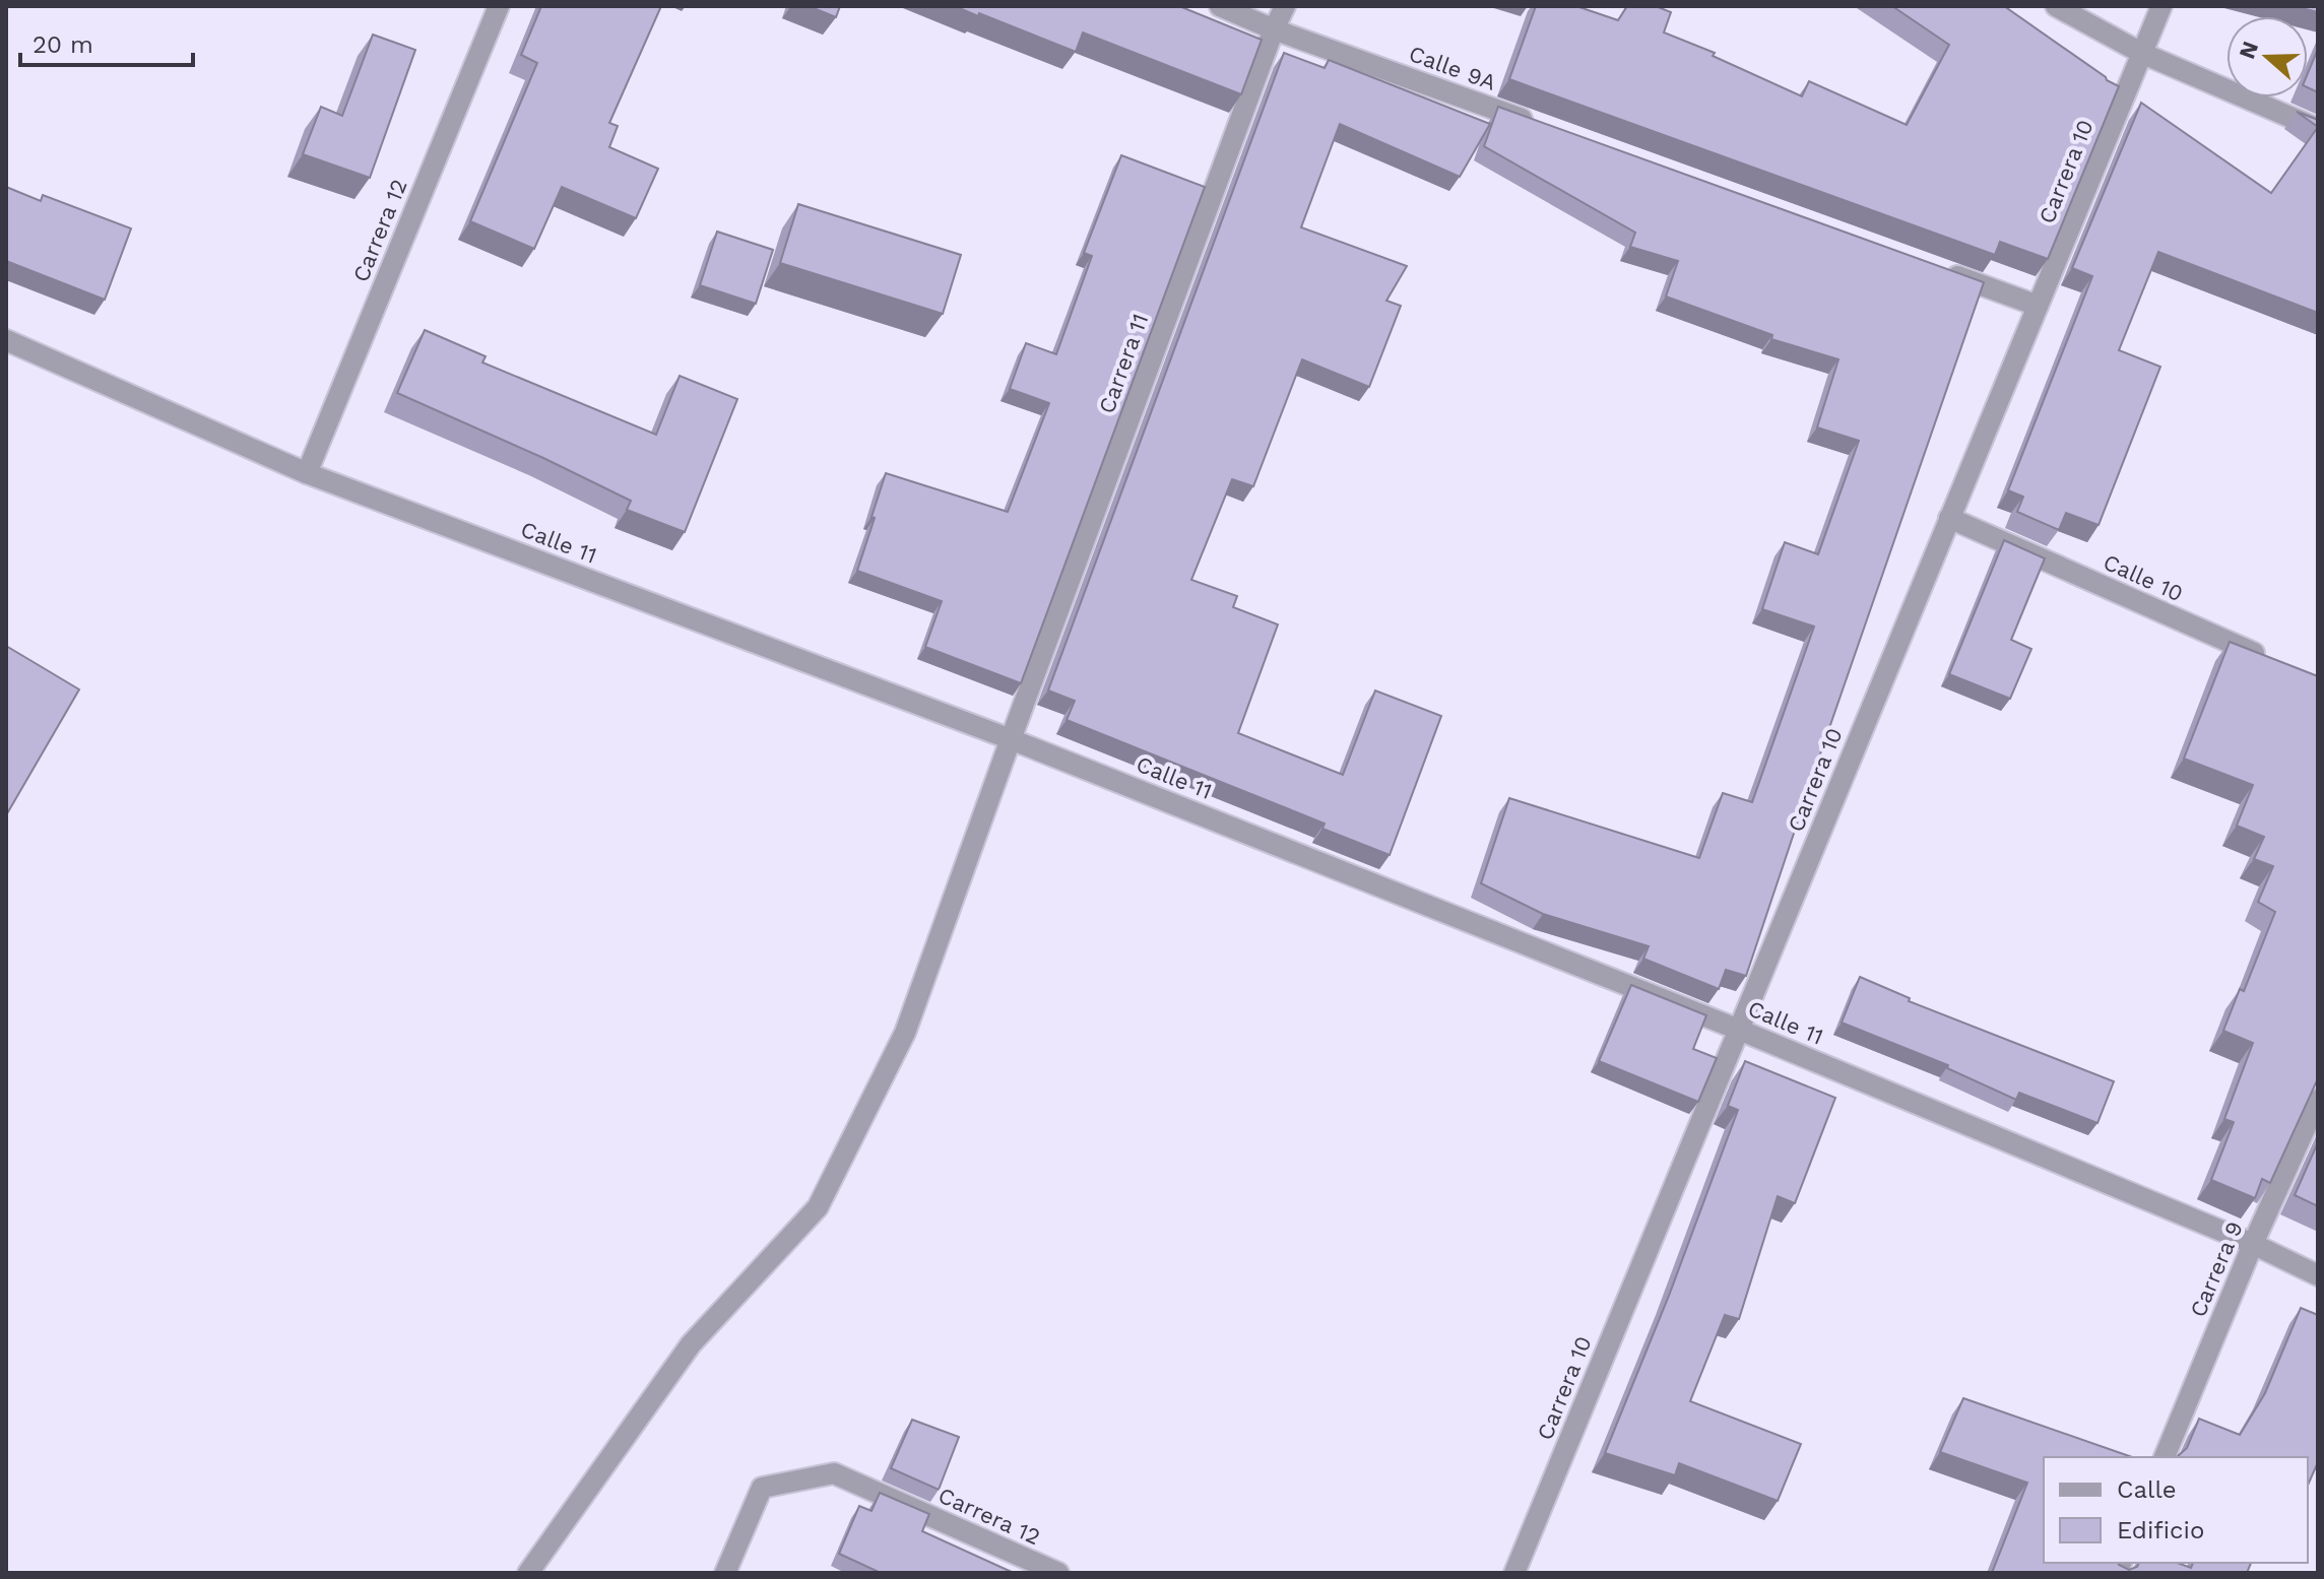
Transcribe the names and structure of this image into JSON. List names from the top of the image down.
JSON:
{
  "streets": {
    "street": [
      "Calle 9A",
      "Carrera 10",
      "Carrera 12",
      "Carrera 11",
      "Calle 11",
      "Calle 10",
      "Carrera 9"
    ]
  },
  "crossings": [
    ["Calle 9A", "Carrera 11"],
    ["Carrera 10", "Calle 11"],
    ["Carrera 10", "Calle 10"],
    ["Carrera 12", "Calle 11"],
    ["Carrera 11", "Calle 11"],
    ["Calle 11", "Carrera 9"]
  ],
  "legend": ["Calle", "Edificio"],
  "scale_bar": "20 m",
  "north": "left"
}
